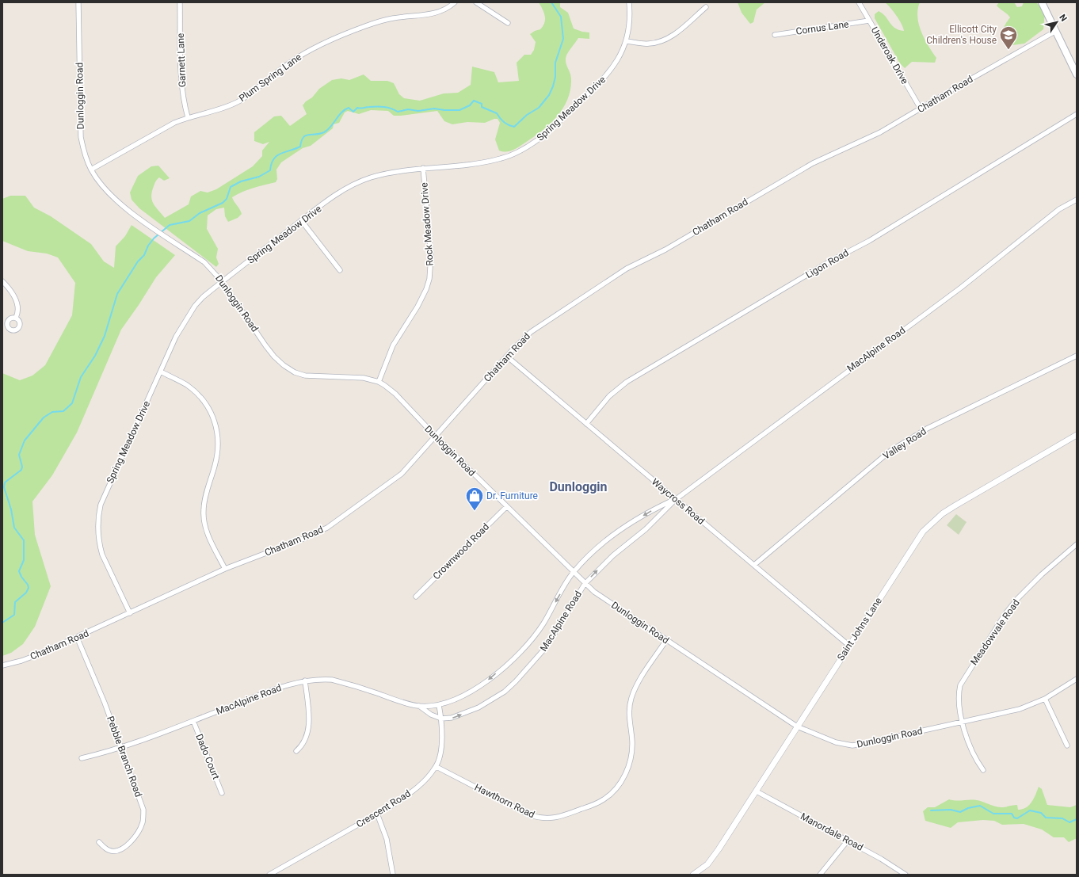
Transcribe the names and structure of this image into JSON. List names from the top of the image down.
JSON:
{
  "streets": {
    "street": [
      "Cornus Lane",
      "Underoak Drive",
      "Garnett Lane",
      "Plum Spring Lane",
      "Chatham Road",
      "Dunloggin Road",
      "Spring Meadow Drive",
      "Rock Meadow Drive",
      "Ligon Road",
      "MacAlpine Road",
      "Valley Road",
      "Waycross Road",
      "Crownwood Road",
      "Saint Johns Lane",
      "Meadowvale Road",
      "Pebble Branch Road",
      "Dado Court",
      "Hawthorn Road",
      "Crescent Road",
      "Manordale Road"
    ]
  },
  "crossings": [
    ["Cornus Lane", "Underoak Drive"],
    ["Underoak Drive", "Chatham Road"],
    ["Garnett Lane", "Plum Spring Lane"],
    ["Plum Spring Lane", "Dunloggin Road"],
    ["Chatham Road", "Dunloggin Road"],
    ["Chatham Road", "Spring Meadow Drive"],
    ["Chatham Road", "Waycross Road"],
    ["Chatham Road", "Pebble Branch Road"],
    ["Dunloggin Road", "Spring Meadow Drive"],
    ["Dunloggin Road", "Rock Meadow Drive"],
    ["Dunloggin Road", "MacAlpine Road"],
    ["Dunloggin Road", "Crownwood Road"],
    ["Dunloggin Road", "Saint Johns Lane"],
    ["Dunloggin Road", "Meadowvale Road"],
    ["Dunloggin Road", "Hawthorn Road"],
    ["Spring Meadow Drive", "Rock Meadow Drive"],
    ["Ligon Road", "Waycross Road"],
    ["MacAlpine Road", "Waycross Road"],
    ["MacAlpine Road", "Pebble Branch Road"],
    ["MacAlpine Road", "Dado Court"],
    ["Valley Road", "Waycross Road"],
    ["Waycross Road", "Saint Johns Lane"],
    ["Saint Johns Lane", "Manordale Road"],
    ["Hawthorn Road", "Crescent Road"]
  ],
  "districts": ["Dunloggin"],
  "places": {
    "school or university": ["Ellicott City Children's House"],
    "shop": ["Dr. Furniture"]
  },
  "north": "top right"
}
